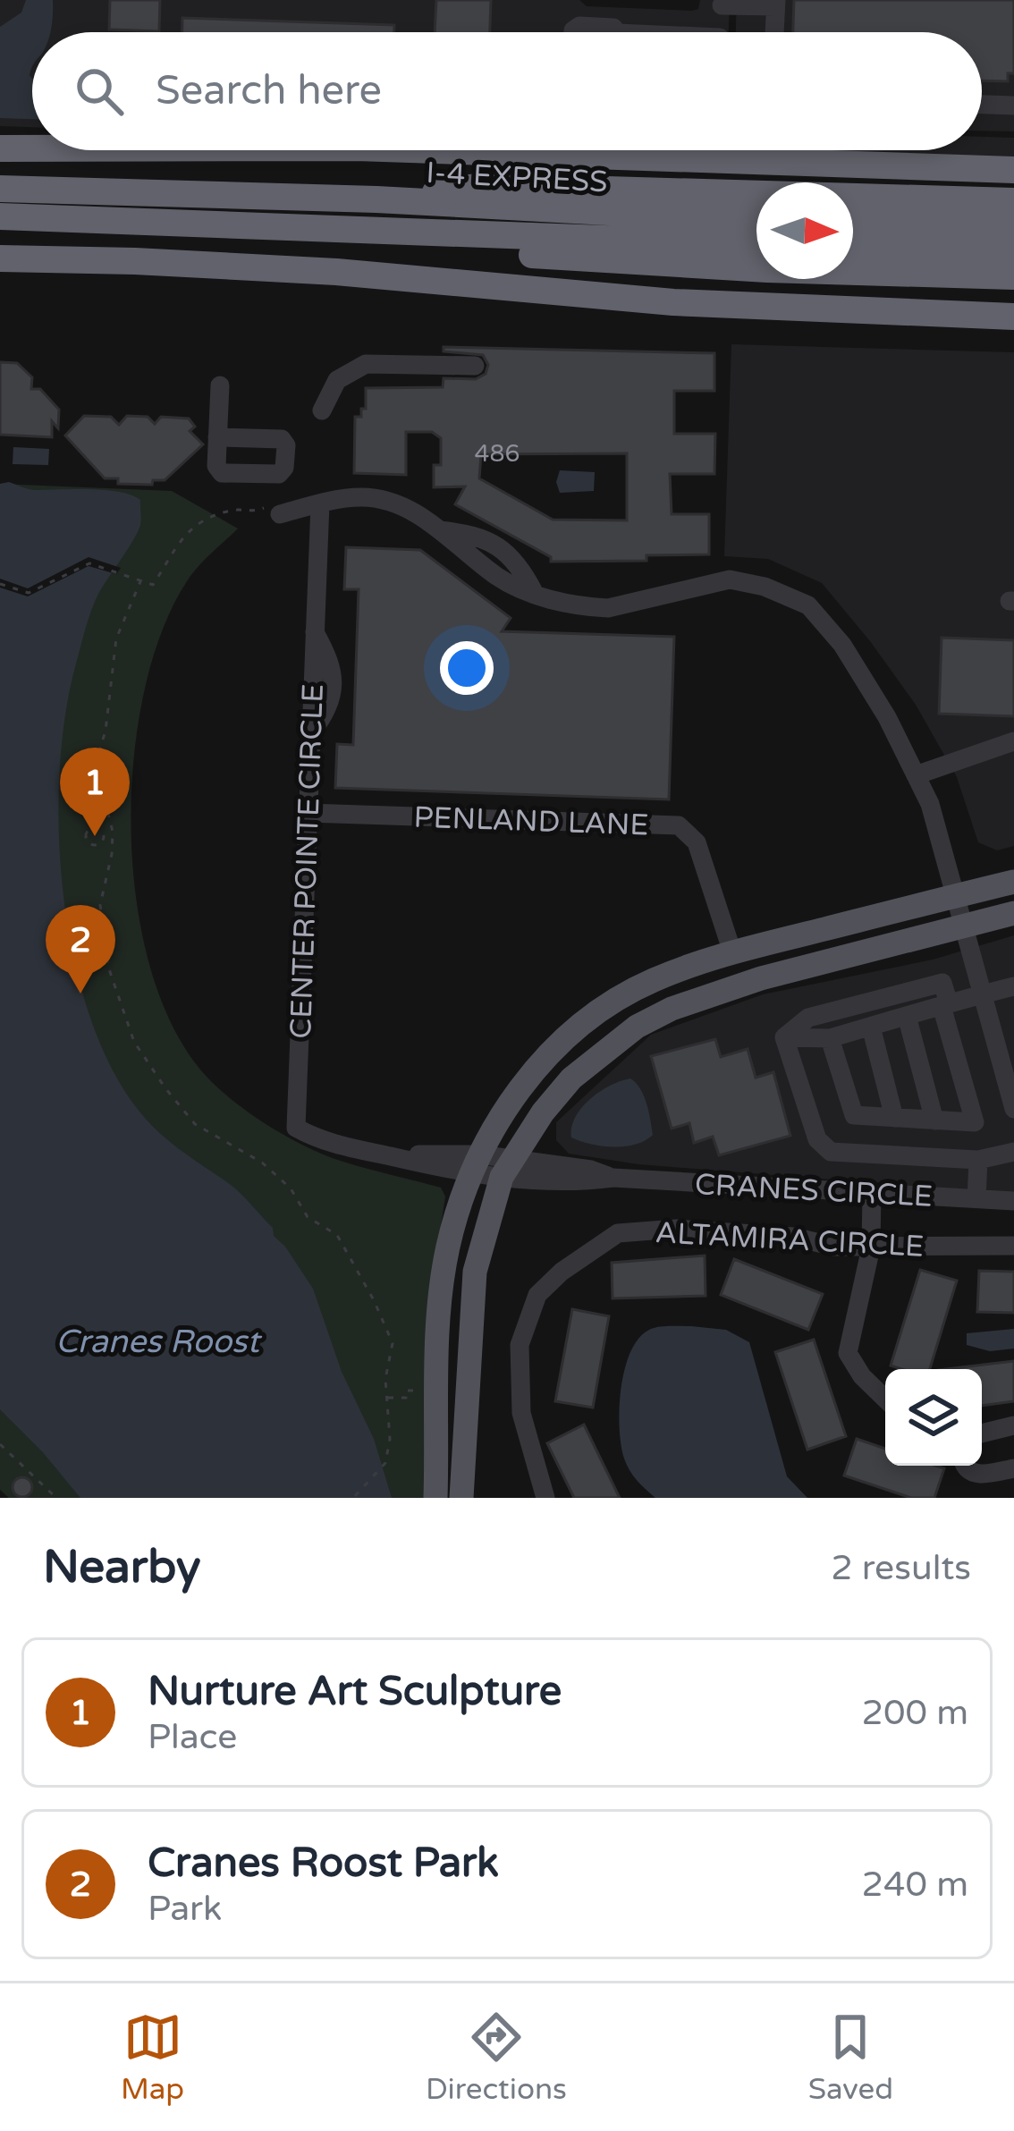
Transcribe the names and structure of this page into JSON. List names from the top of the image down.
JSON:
{
  "streets": {
    "highway": ["I-4 EXPRESS"],
    "street": [
      "PENLAND LANE",
      "CENTER POINTE CIRCLE",
      "CRANES CIRCLE",
      "ALTAMIRA CIRCLE"
    ]
  },
  "crossings": [
    ["PENLAND LANE", "CENTER POINTE CIRCLE"],
    ["CENTER POINTE CIRCLE", "CRANES CIRCLE"]
  ],
  "water": ["Cranes Roost"],
  "house_numbers": ["486"],
  "north": "right",
  "page": {
    "search": "Search here",
    "pins": ["1", "2"],
    "heading": ["Nearby", "2 results"],
    "list": [
      {
        "mark": "1",
        "name": "Nurture Art Sculpture",
        "note": "Place",
        "value": "200 m"
      },
      {
        "mark": "2",
        "name": "Cranes Roost Park",
        "note": "Park",
        "value": "240 m"
      }
    ],
    "nav": ["Map", "Directions", "Saved"]
  }
}
